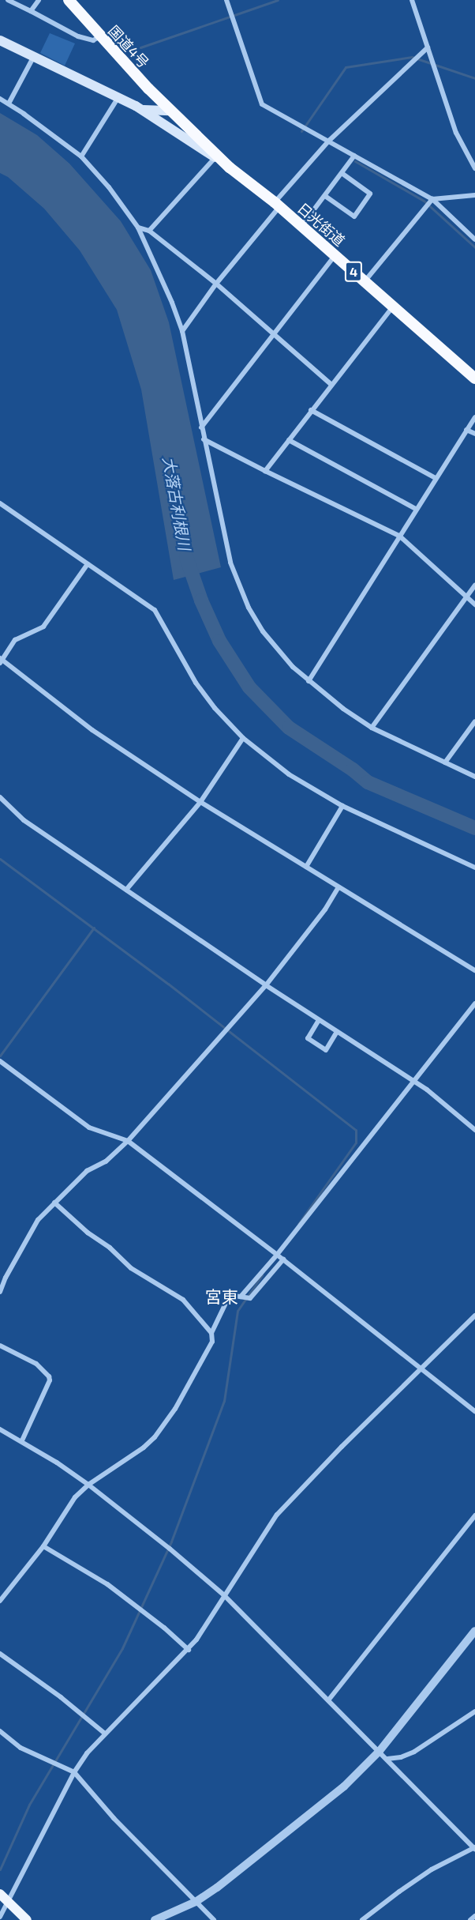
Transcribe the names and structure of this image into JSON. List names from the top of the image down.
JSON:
{
  "streets": {
    "highway": ["国道4号", "日光街道", "4"]
  },
  "crossings": [
    ["国道4号", "日光街道"]
  ],
  "districts": ["宮東"],
  "water": ["大落古利根川"]
}
